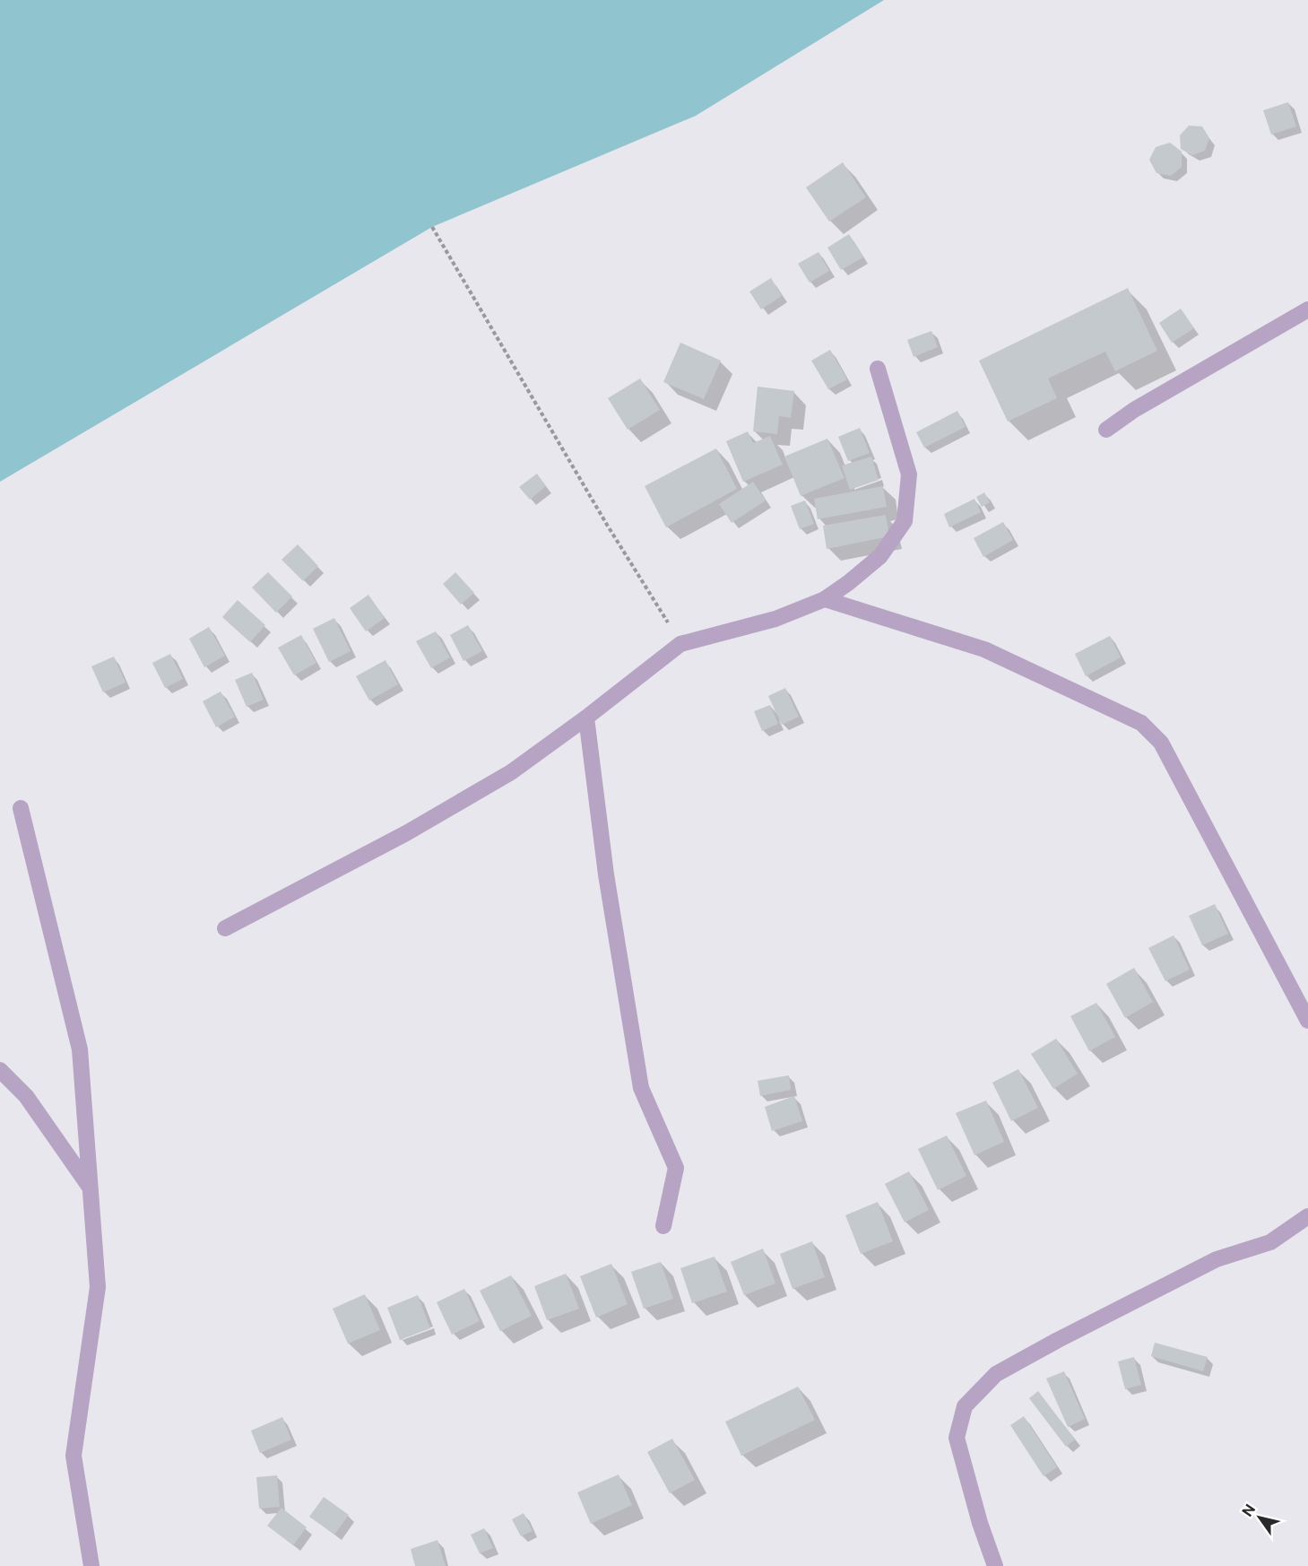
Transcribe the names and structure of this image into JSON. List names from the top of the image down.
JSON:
{
  "north": "top left"
}
